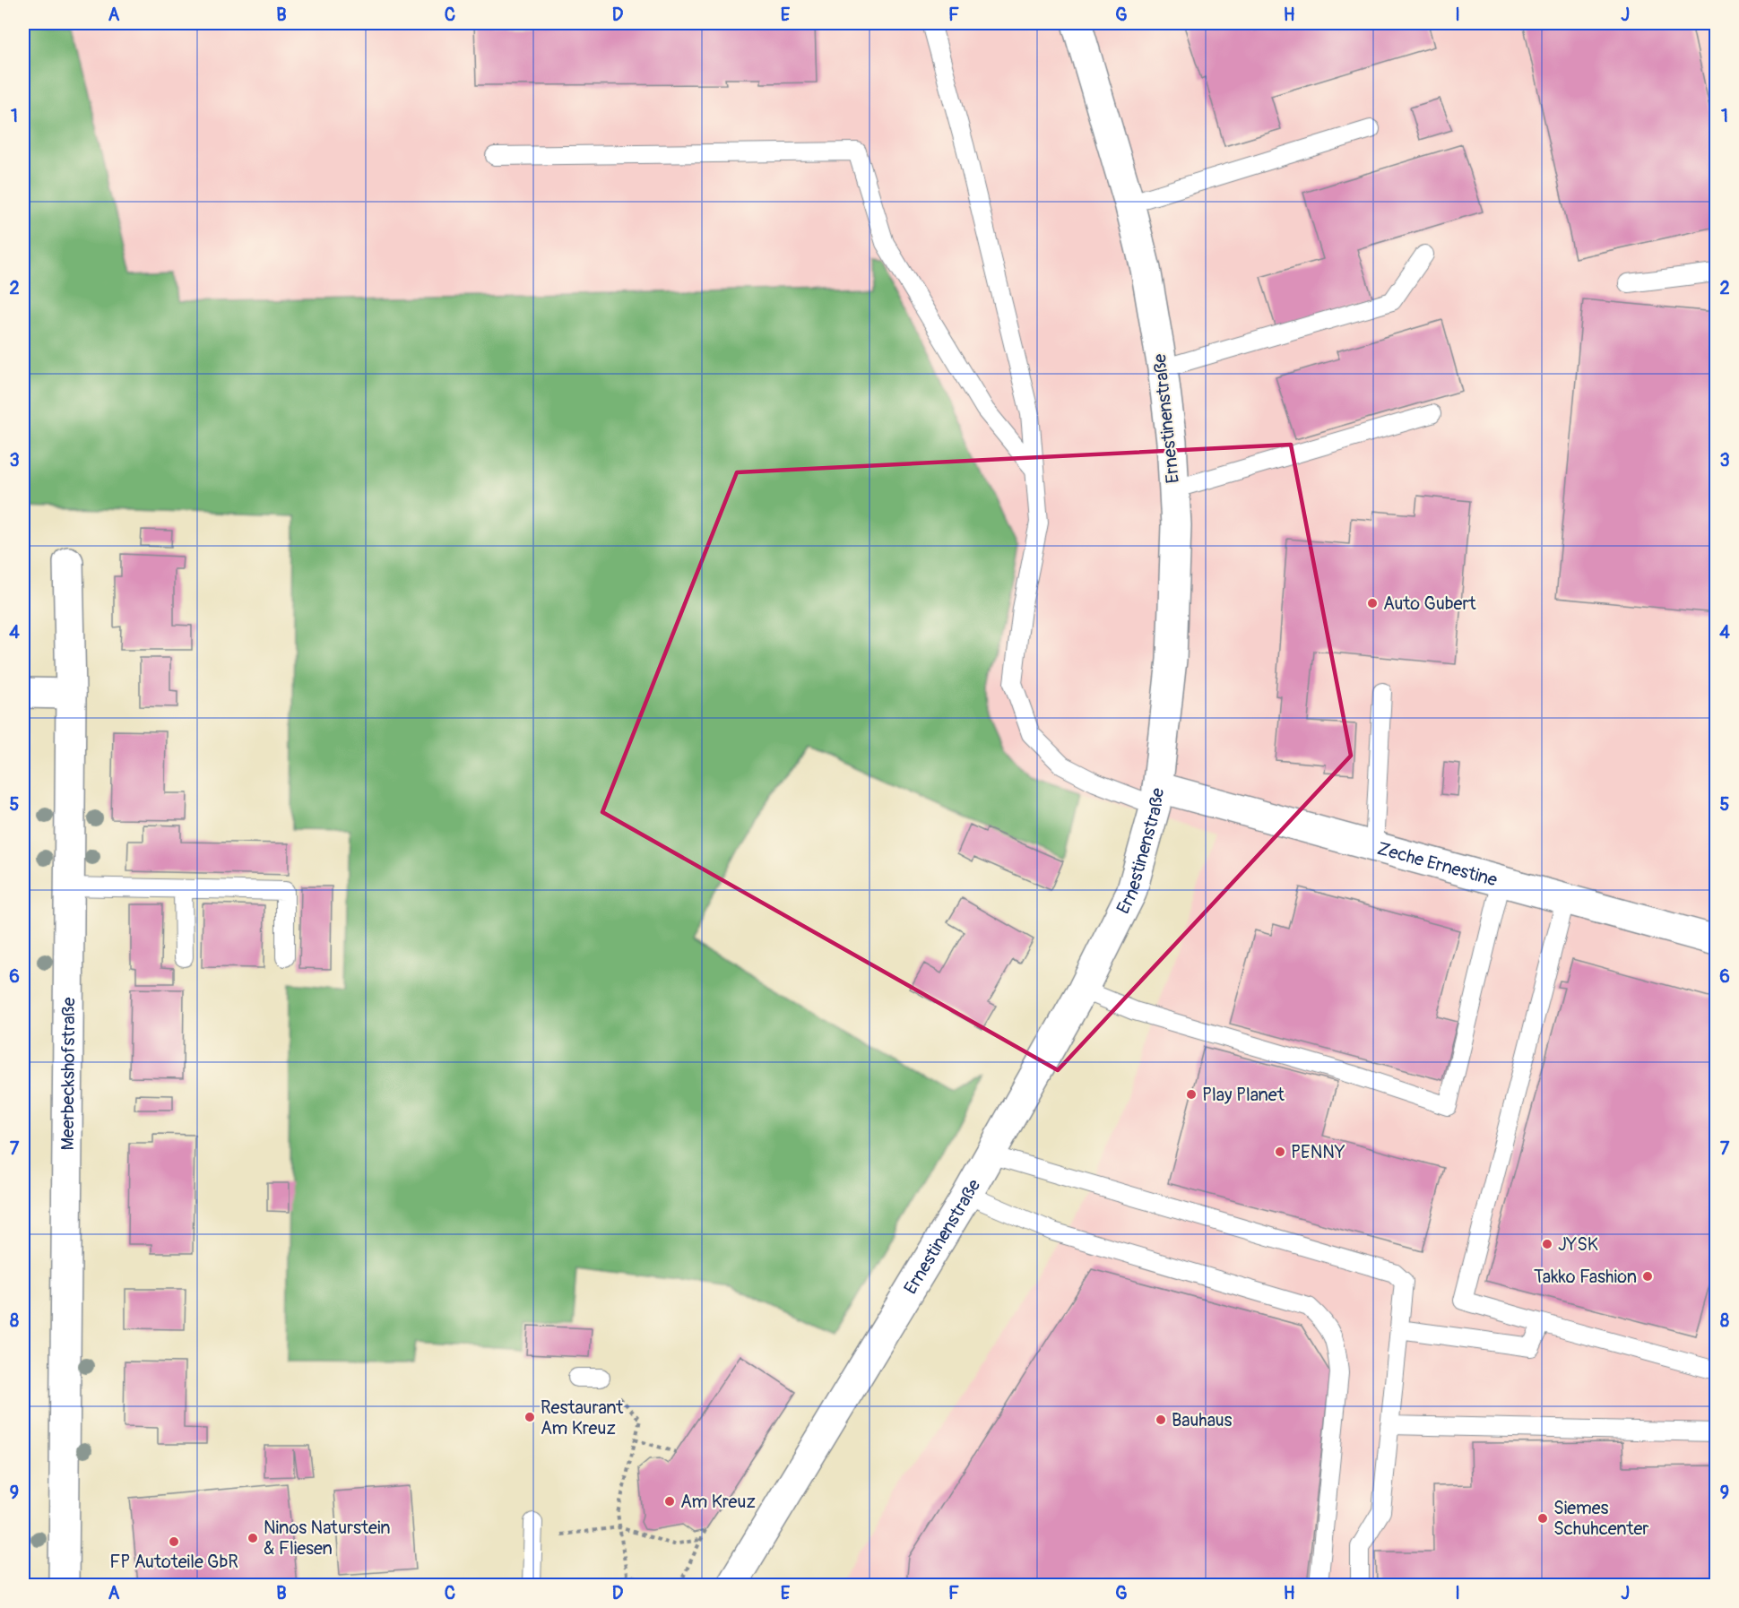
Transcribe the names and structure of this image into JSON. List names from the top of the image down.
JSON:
{
  "streets": {
    "main road": ["Ernestinenstraße", "Zeche Ernestine", "Meerbeckshofstraße"]
  },
  "crossings": [
    ["Ernestinenstraße", "Zeche Ernestine"]
  ],
  "places": [
    "Auto Gubert",
    "Play Planet",
    "PENNY",
    "JYSK",
    "Takko Fashion",
    "Restaurant Am Kreuz",
    "Bauhaus",
    "Am Kreuz",
    "Siemes Schuhcenter",
    "Ninos Naturstein & Fliesen",
    "FP Autoteile GbR"
  ],
  "grid": {
    "columns": [
      "A",
      "B",
      "C",
      "D",
      "E",
      "F",
      "G",
      "H",
      "I",
      "J"
    ],
    "rows": [
      "1",
      "2",
      "3",
      "4",
      "5",
      "6",
      "7",
      "8",
      "9"
    ]
  }
}
